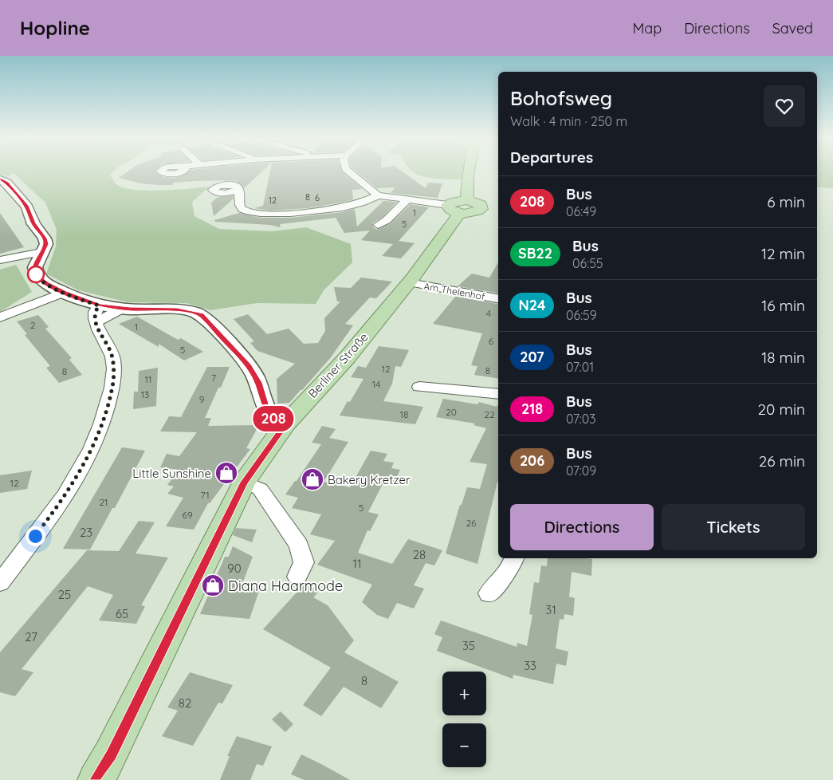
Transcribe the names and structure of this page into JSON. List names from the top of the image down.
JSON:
{
  "streets": {
    "main road": ["Berliner Straße"],
    "street": ["Am Thelenhof"]
  },
  "crossings": [
    ["Am Thelenhof", "Berliner Straße"]
  ],
  "places": {
    "shop": ["Little Sunshine", "Bakery Kretzer", "Diana Haarmode"]
  },
  "lines": ["bus line 208"],
  "house_numbers": [
    "8",
    "6",
    "12",
    "1",
    "5",
    "4",
    "2",
    "1",
    "6",
    "5",
    "12",
    "8",
    "8",
    "7",
    "11",
    "14",
    "13",
    "9",
    "20",
    "18",
    "22",
    "12",
    "71",
    "21",
    "5",
    "69",
    "26",
    "23",
    "28",
    "11",
    "90",
    "25",
    "31",
    "65",
    "27",
    "35",
    "33",
    "8",
    "82"
  ],
  "page": {
    "header": "Hopline",
    "nav": ["Map", "Directions", "Saved"],
    "on_map": "208",
    "heading": [
      ["Bohofsweg", "Walk · 4 min · 250 m"],
      "Departures"
    ],
    "list": [
      {
        "mark": "208",
        "name": "Bus",
        "note": "06:49",
        "value": "6 min"
      },
      {
        "mark": "SB22",
        "name": "Bus",
        "note": "06:55",
        "value": "12 min"
      },
      {
        "mark": "N24",
        "name": "Bus",
        "note": "06:59",
        "value": "16 min"
      },
      {
        "mark": "207",
        "name": "Bus",
        "note": "07:01",
        "value": "18 min"
      },
      {
        "mark": "218",
        "name": "Bus",
        "note": "07:03",
        "value": "20 min"
      },
      {
        "mark": "206",
        "name": "Bus",
        "note": "07:09",
        "value": "26 min"
      }
    ],
    "buttons": ["Directions", "Tickets"],
    "map_buttons": ["+", "−"]
  }
}
